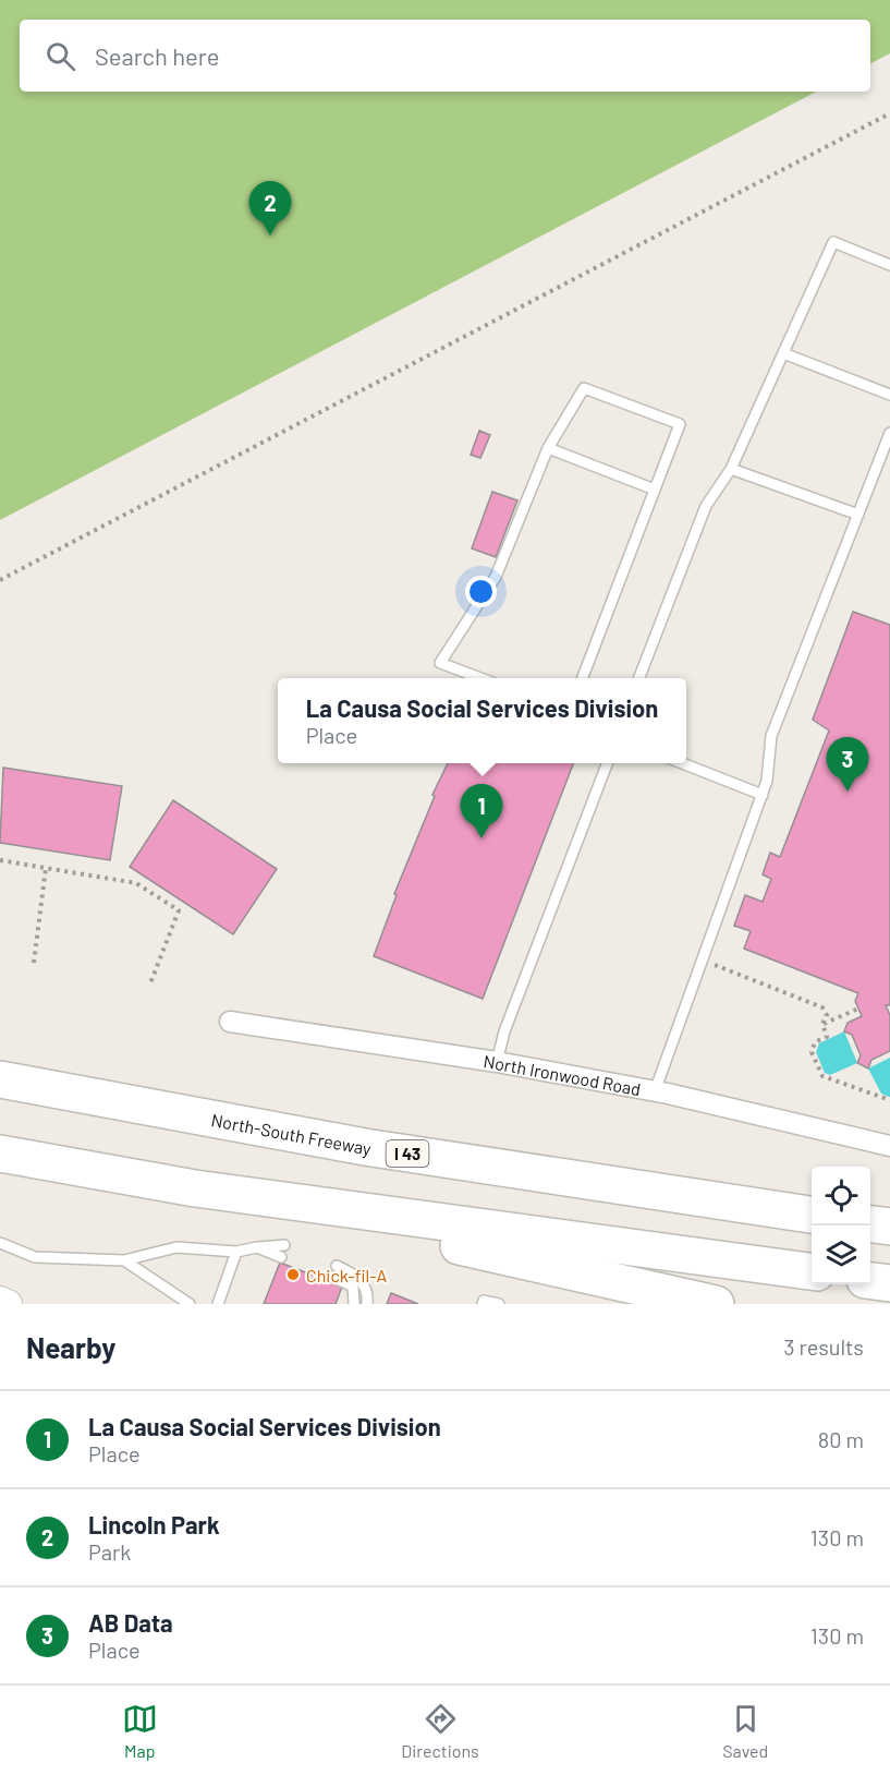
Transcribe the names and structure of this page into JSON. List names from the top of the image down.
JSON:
{
  "streets": {
    "highway": ["North-South Freeway", "I 43"],
    "street": ["North Ironwood Road"]
  },
  "places": ["Chick-fil-A"],
  "page": {
    "search": "Search here",
    "pins": ["2", "3", "1"],
    "popup": ["La Causa Social Services Division", "Place"],
    "heading": ["Nearby", "3 results"],
    "list": [
      {
        "mark": "1",
        "name": "La Causa Social Services Division",
        "note": "Place",
        "value": "80 m"
      },
      {
        "mark": "2",
        "name": "Lincoln Park",
        "note": "Park",
        "value": "130 m"
      },
      {
        "mark": "3",
        "name": "AB Data",
        "note": "Place",
        "value": "130 m"
      }
    ],
    "nav": ["Map", "Directions", "Saved"]
  }
}
